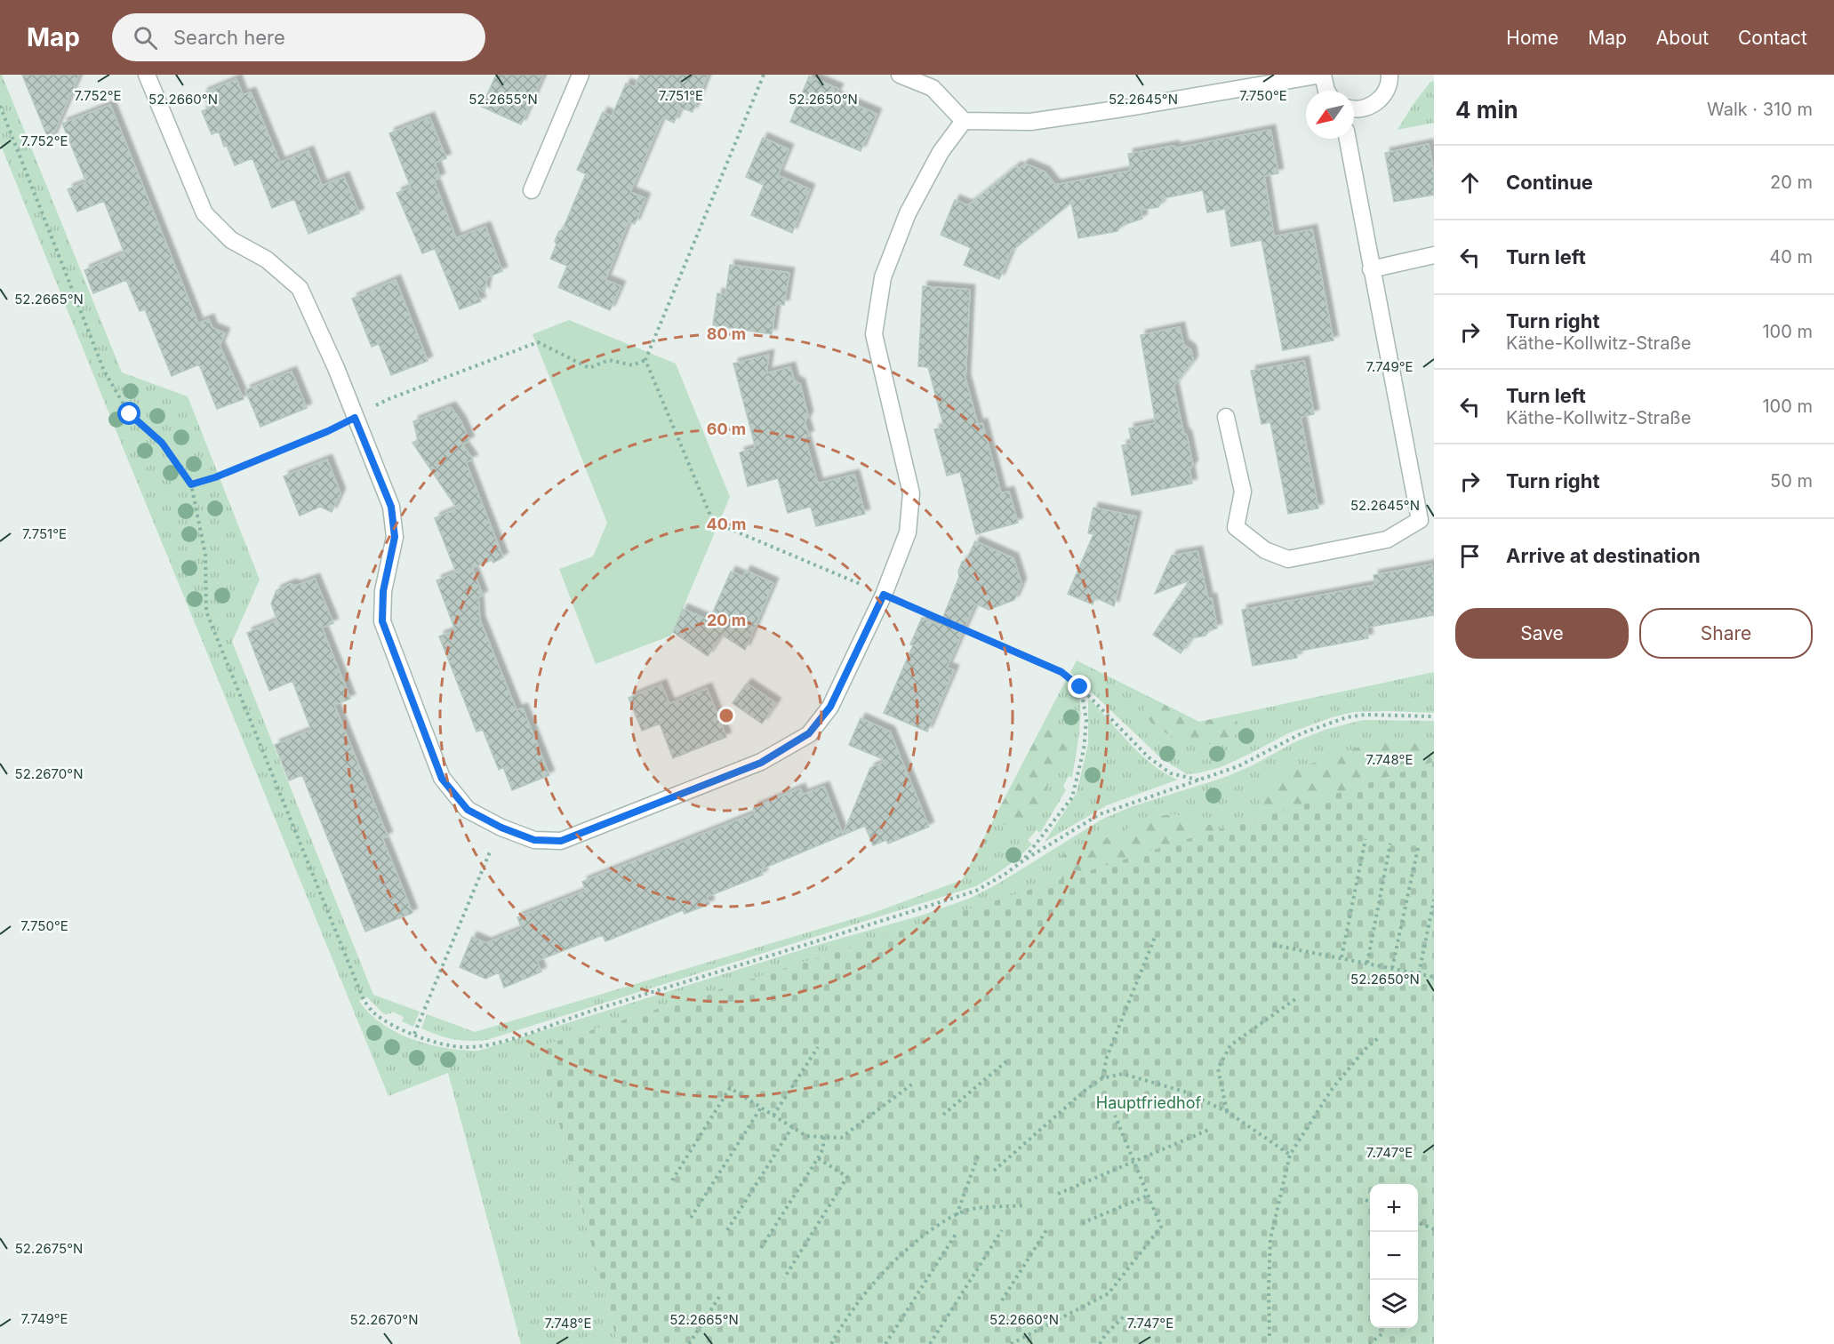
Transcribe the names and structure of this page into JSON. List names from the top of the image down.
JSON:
{
  "parks": ["Hauptfriedhof"],
  "north": "bottom left",
  "page": {
    "header": "Map",
    "search": "Search here",
    "nav": [
      "Home",
      "Map",
      "About",
      "Contact"
    ],
    "heading": ["4 min", "Walk · 310 m"],
    "list": [
      ["Continue", "20 m"],
      ["Turn left", "40 m"],
      ["Turn right", "Käthe-Kollwitz-Straße", "100 m"],
      ["Turn left", "Käthe-Kollwitz-Straße", "100 m"],
      ["Turn right", "50 m"],
      "Arrive at destination"
    ],
    "buttons": ["Save", "Share"],
    "map_buttons": ["+", "−"]
  },
  "coordinates": [
    "7.752°E",
    "7.751°E",
    "7.750°E",
    "52.2660°N",
    "52.2655°N",
    "52.2650°N",
    "52.2645°N",
    "52.2665°N",
    "7.749°E",
    "7.748°E",
    "52.2670°N",
    "7.747°E",
    "52.2675°N"
  ],
  "rings": [
    "80 m",
    "60 m",
    "40 m",
    "20 m"
  ]
}
